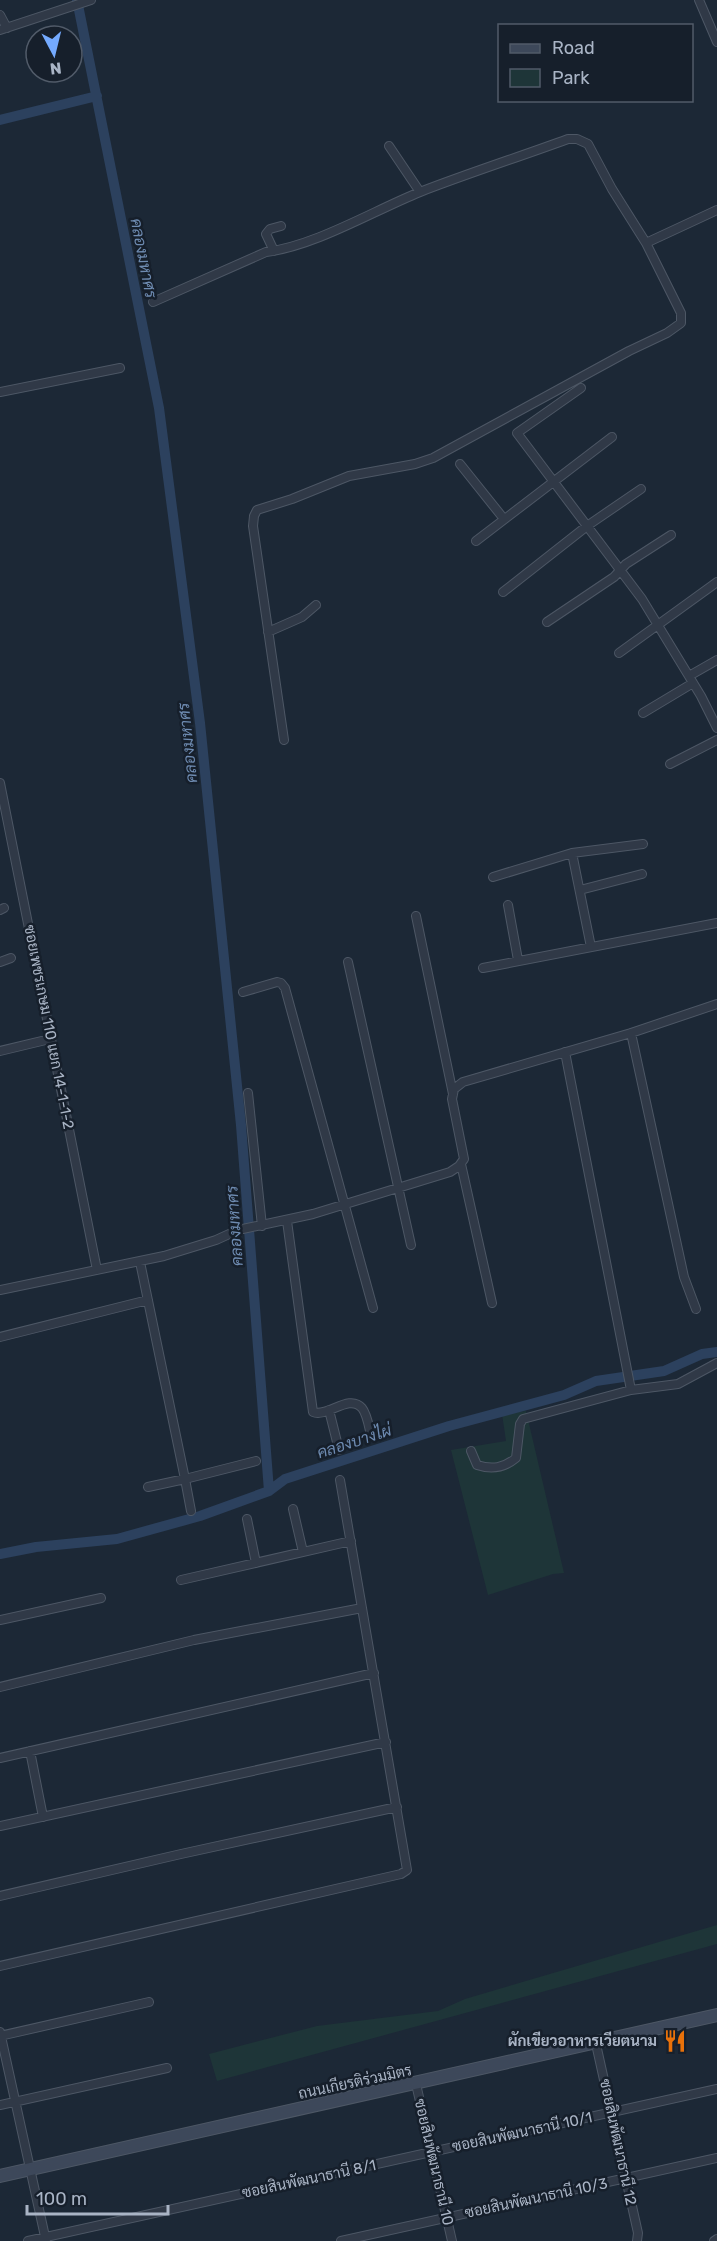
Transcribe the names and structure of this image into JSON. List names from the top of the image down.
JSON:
{
  "streets": {
    "street": [
      "ซอยเพชรเกษม 110 แยก 14-1-1-2",
      "ถนนเกียรติร่วมมิตร",
      "ซอยสินพัฒนาธานี 10/1",
      "ซอยสินพัฒนาธานี 12",
      "ซอยสินพัฒนาธานี 10",
      "ซอยสินพัฒนาธานี 8/1",
      "ซอยสินพัฒนาธานี 10/3"
    ]
  },
  "crossings": [
    ["ถนนเกียรติร่วมมิตร", "ซอยสินพัฒนาธานี 12"],
    ["ถนนเกียรติร่วมมิตร", "ซอยสินพัฒนาธานี 10"],
    ["ซอยสินพัฒนาธานี 10/1", "ซอยสินพัฒนาธานี 12"],
    ["ซอยสินพัฒนาธานี 10/1", "ซอยสินพัฒนาธานี 10"],
    ["ซอยสินพัฒนาธานี 10/1", "ซอยสินพัฒนาธานี 8/1"],
    ["ซอยสินพัฒนาธานี 12", "ซอยสินพัฒนาธานี 10/3"],
    ["ซอยสินพัฒนาธานี 10", "ซอยสินพัฒนาธานี 8/1"],
    ["ซอยสินพัฒนาธานี 10", "ซอยสินพัฒนาธานี 10/3"]
  ],
  "water": ["คลองมหาศร", "คลองบางไผ่"],
  "places": {
    "restaurant": ["ผักเขียวอาหารเวียตนาม"]
  },
  "legend": ["Road", "Park"],
  "scale_bar": "100 m",
  "north": "bottom"
}
